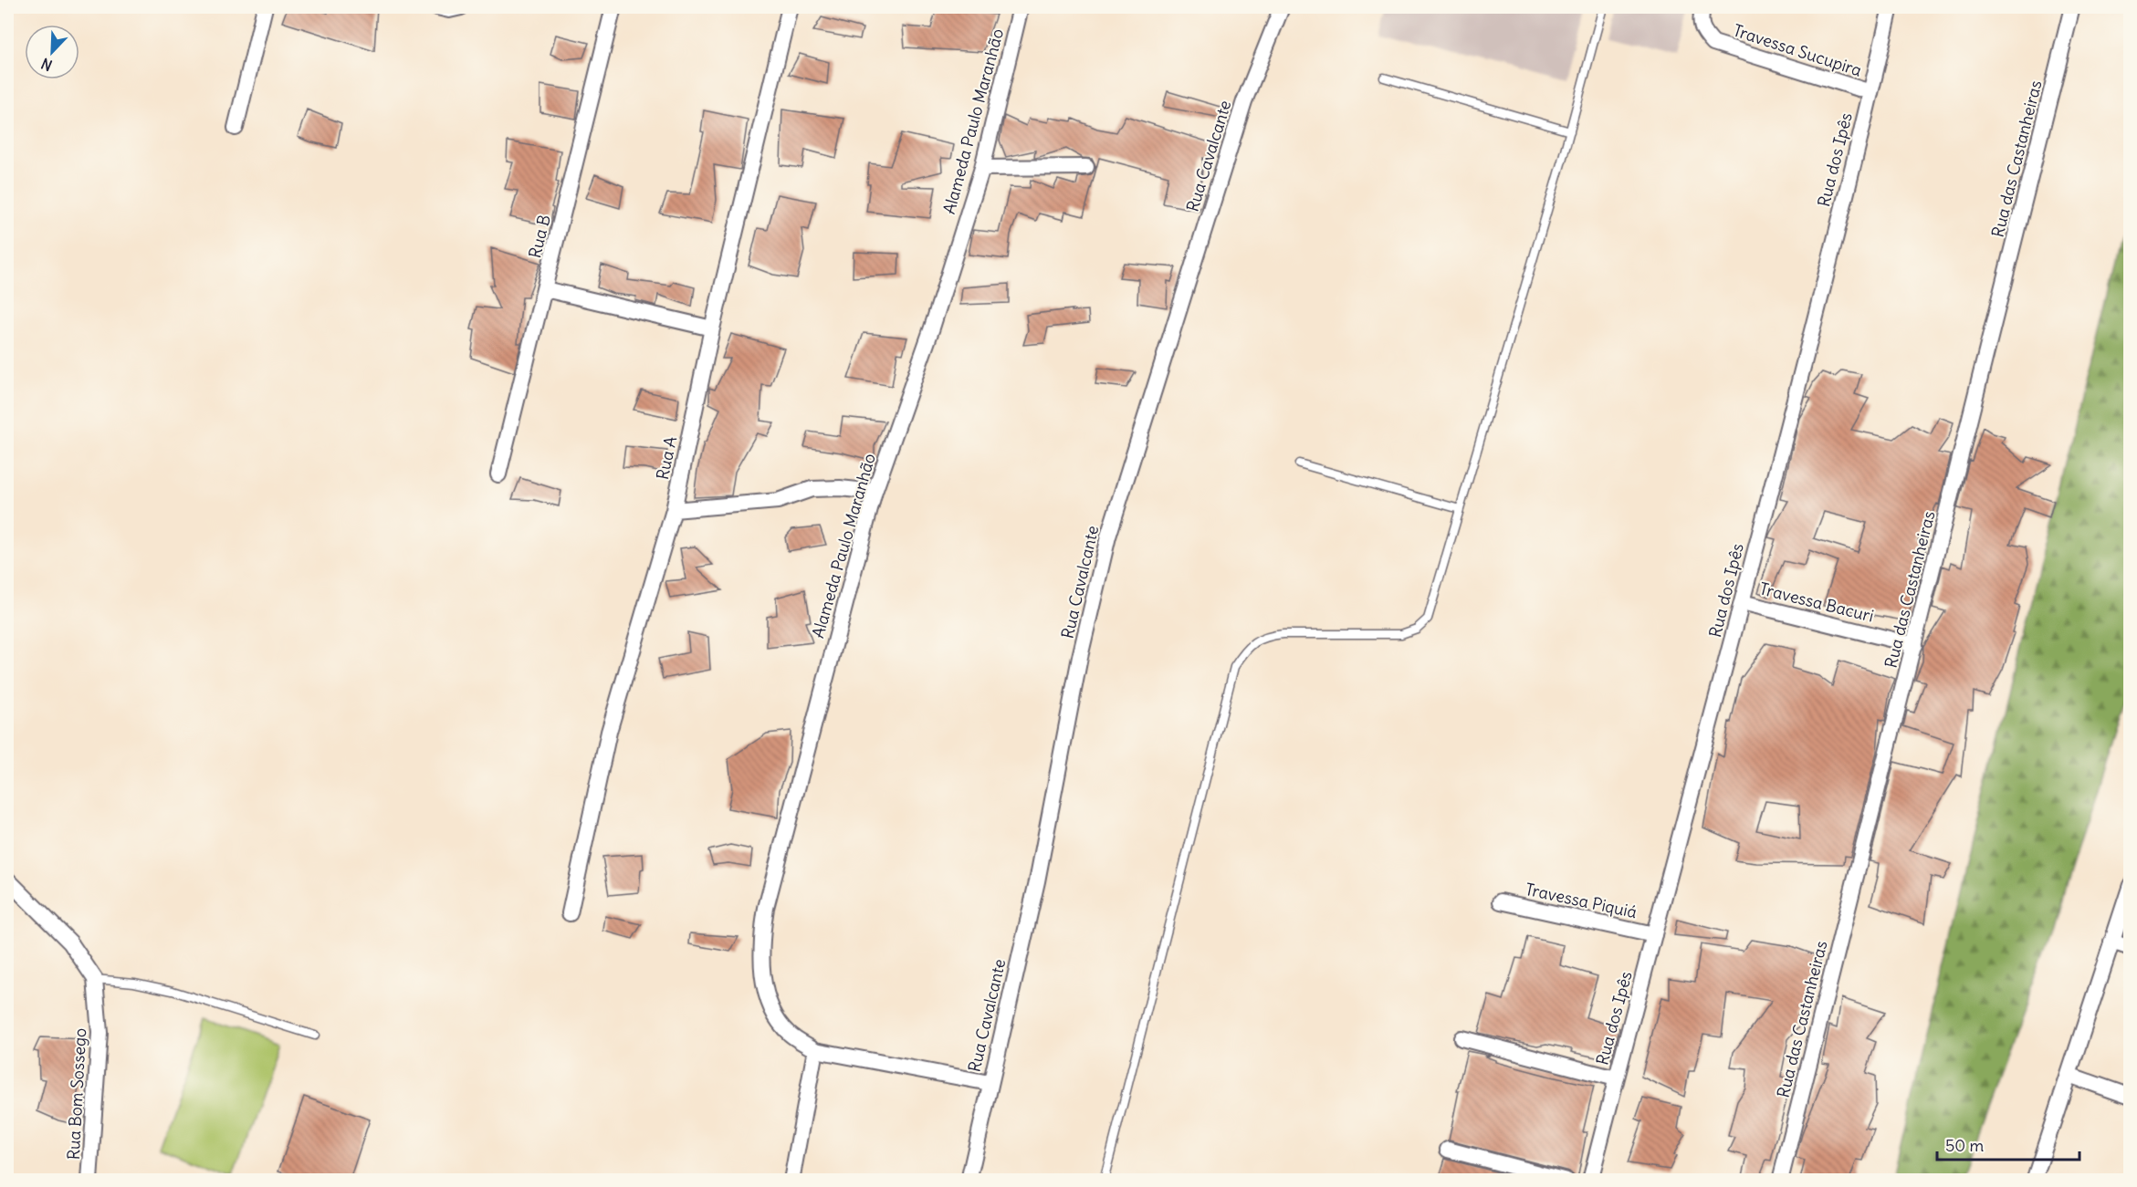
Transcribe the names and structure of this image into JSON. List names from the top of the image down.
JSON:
{
  "streets": {
    "street": [
      "Travessa Sucupira",
      "Alameda Paulo Maranhão",
      "Rua Cavalcante",
      "Rua das Castanheiras",
      "Rua dos Ipês",
      "Rua B",
      "Rua A",
      "Travessa Bacuri",
      "Travessa Piquiá",
      "Rua Bom Sossego"
    ]
  },
  "crossings": [
    ["Travessa Sucupira", "Rua dos Ipês"],
    ["Alameda Paulo Maranhão", "Rua Cavalcante"],
    ["Rua das Castanheiras", "Travessa Bacuri"],
    ["Rua dos Ipês", "Travessa Bacuri"],
    ["Rua dos Ipês", "Travessa Piquiá"]
  ],
  "scale_bar": "50 m",
  "north": "bottom left"
}
